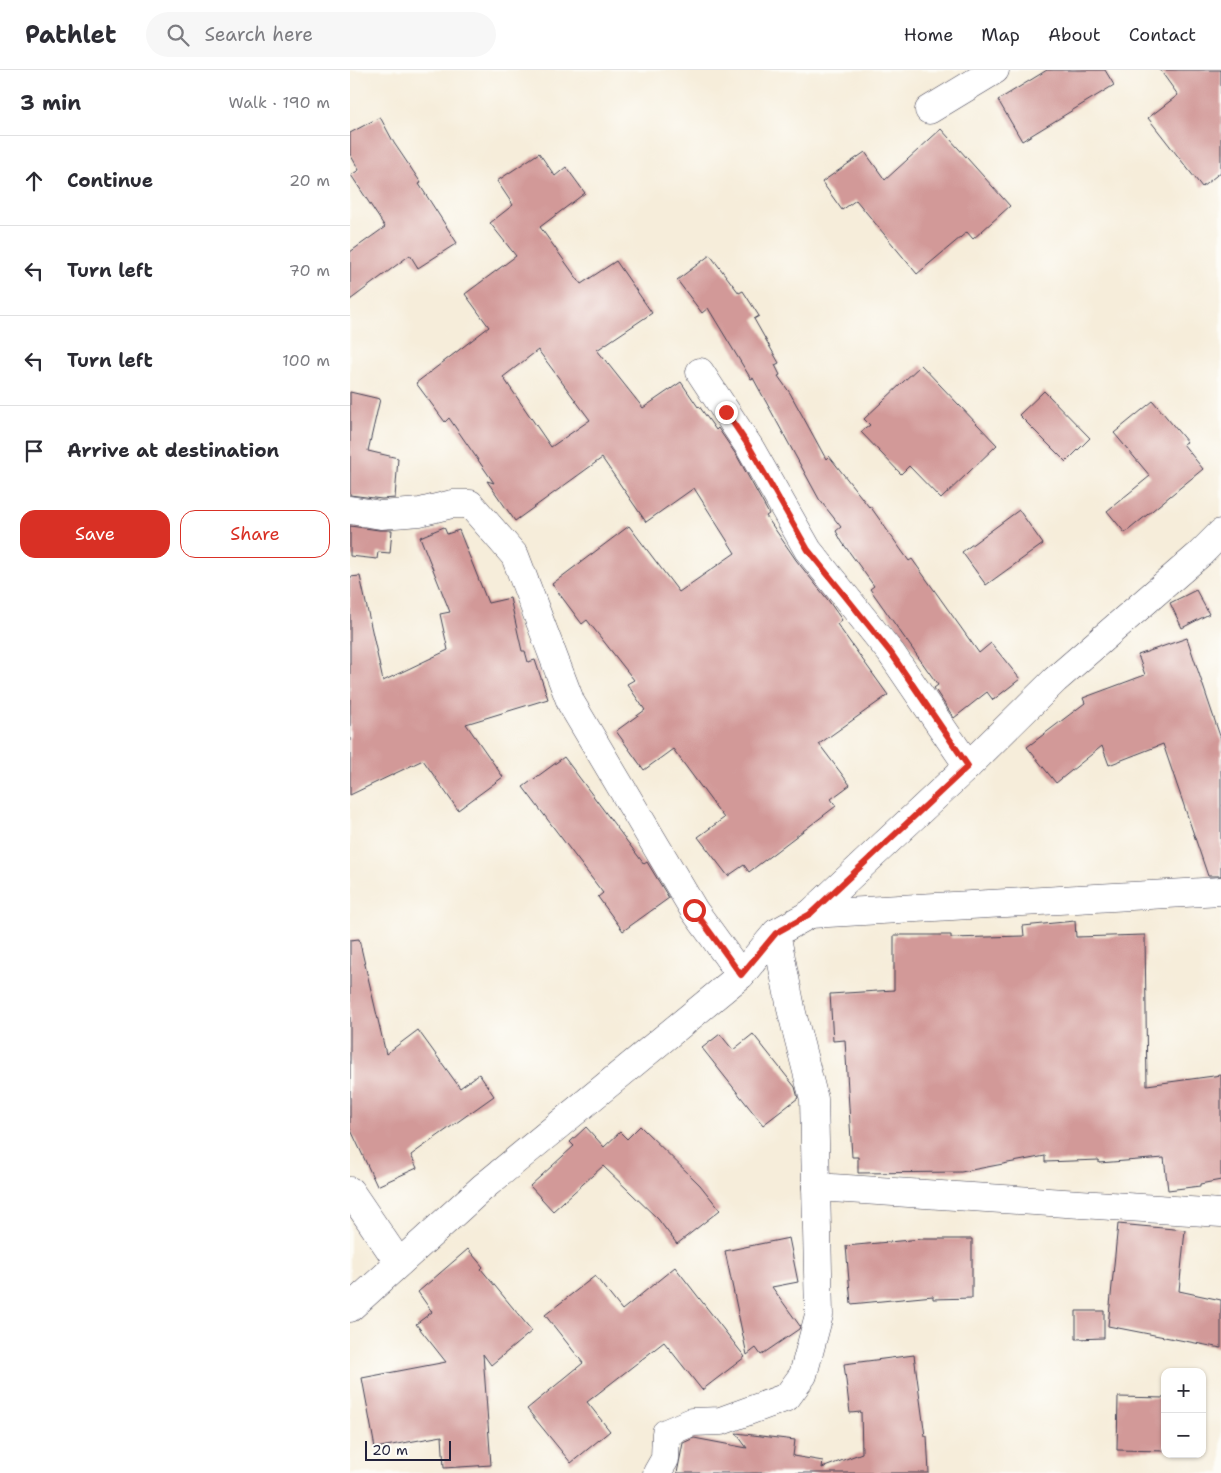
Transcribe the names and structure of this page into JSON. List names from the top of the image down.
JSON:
{
  "scale_bar": "20 m",
  "page": {
    "header": "Pathlet",
    "search": "Search here",
    "nav": [
      "Home",
      "Map",
      "About",
      "Contact"
    ],
    "heading": ["3 min", "Walk · 190 m"],
    "list": [
      ["Continue", "20 m"],
      ["Turn left", "70 m"],
      ["Turn left", "100 m"],
      "Arrive at destination"
    ],
    "buttons": ["Save", "Share"],
    "map_buttons": ["+", "−"],
    "scale": "20 m"
  }
}
